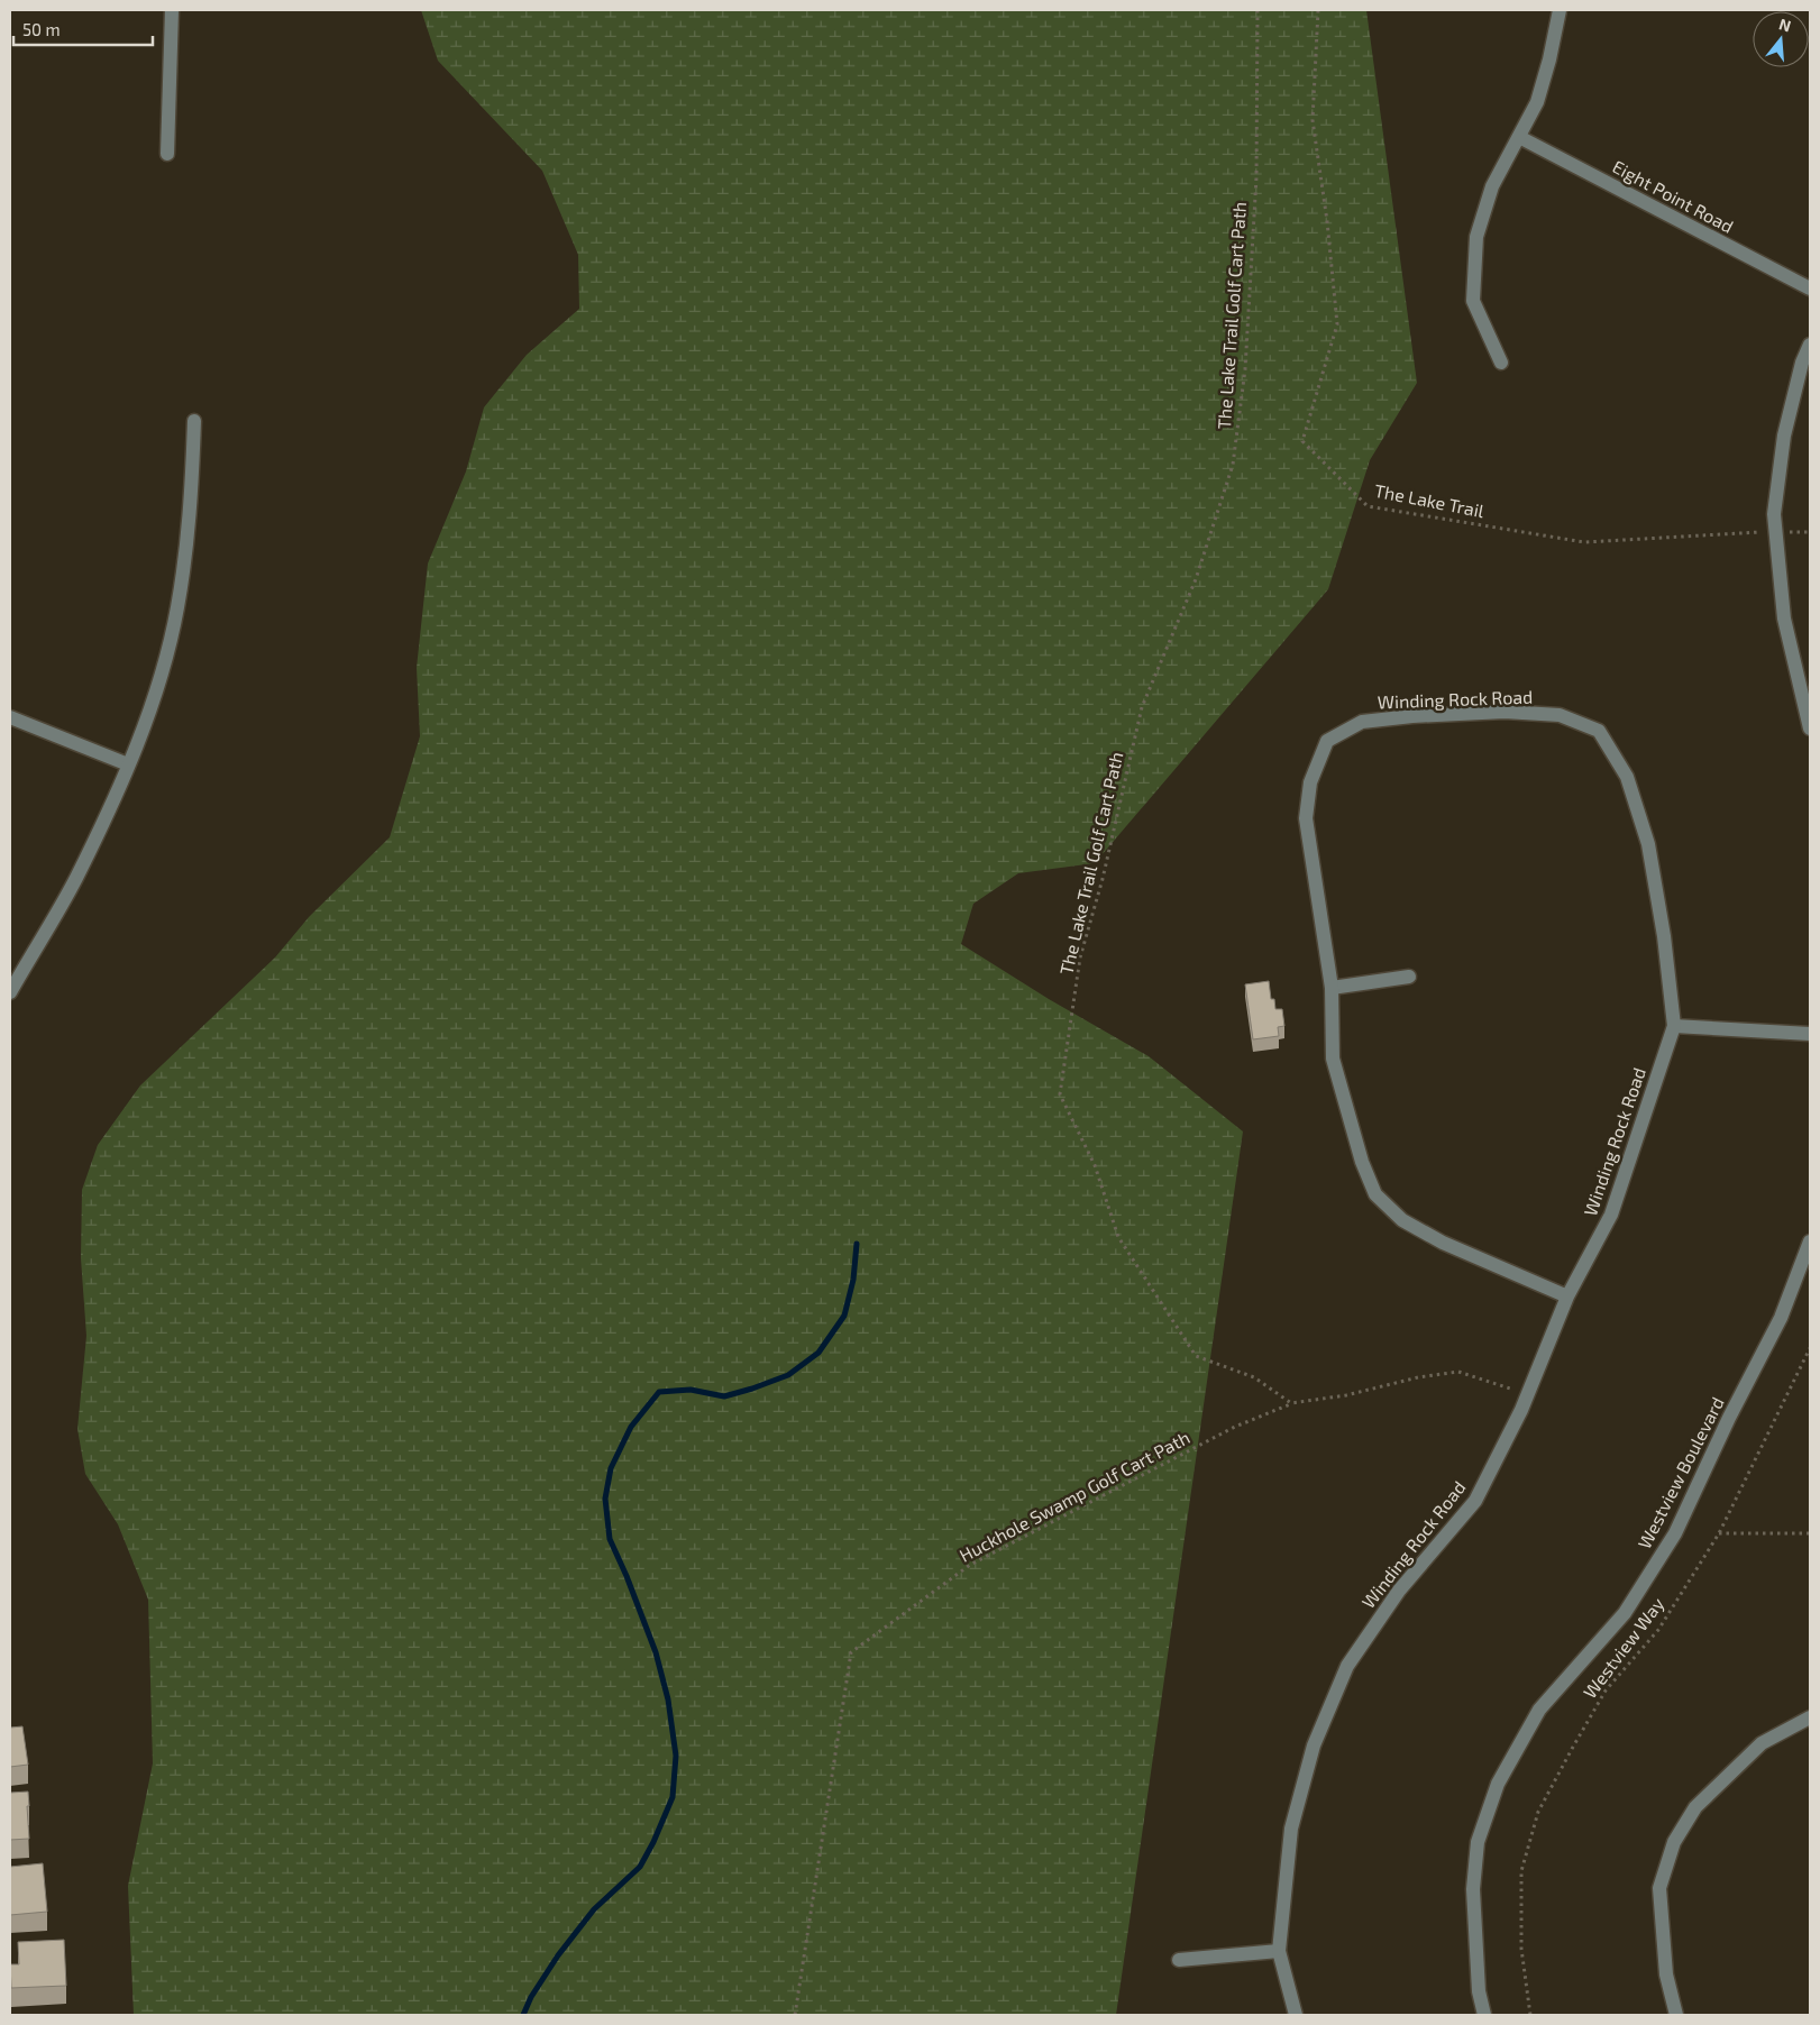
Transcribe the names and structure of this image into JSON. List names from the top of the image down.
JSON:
{
  "streets": {
    "street": ["Eight Point Road", "Winding Rock Road", "Westview Boulevard"],
    "path": [
      "The Lake Trail Golf Cart Path",
      "The Lake Trail",
      "Huckhole Swamp Golf Cart Path",
      "Westview Way"
    ]
  },
  "crossings": [
    ["The Lake Trail Golf Cart Path", "Huckhole Swamp Golf Cart Path"]
  ],
  "scale_bar": "50 m",
  "north": "top"
}
